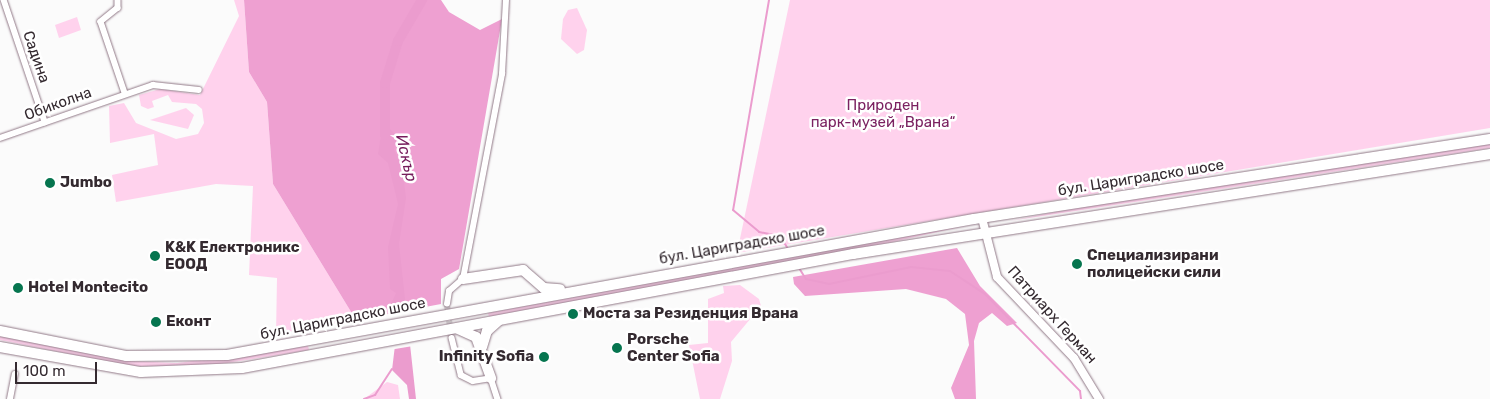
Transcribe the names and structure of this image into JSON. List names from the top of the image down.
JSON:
{
  "streets": {
    "highway": ["бул. Цариградско шосе"],
    "street": ["Садина", "Обиколна", "Патриарх Герман"]
  },
  "crossings": [
    ["Садина", "Обиколна"],
    ["бул. Цариградско шосе", "Патриарх Герман"]
  ],
  "water": ["Искър"],
  "parks": ["Природен парк-музей „Врана“"],
  "places": [
    "Jumbo",
    "K&K Електроникс ЕООД",
    "Специализирани полицейски сили",
    "Hotel Montecito",
    "Моста за Резиденция Врана",
    "Еконт",
    "Porsche Center Sofia",
    "Infinity Sofia"
  ],
  "scale_bar": "100 m"
}
